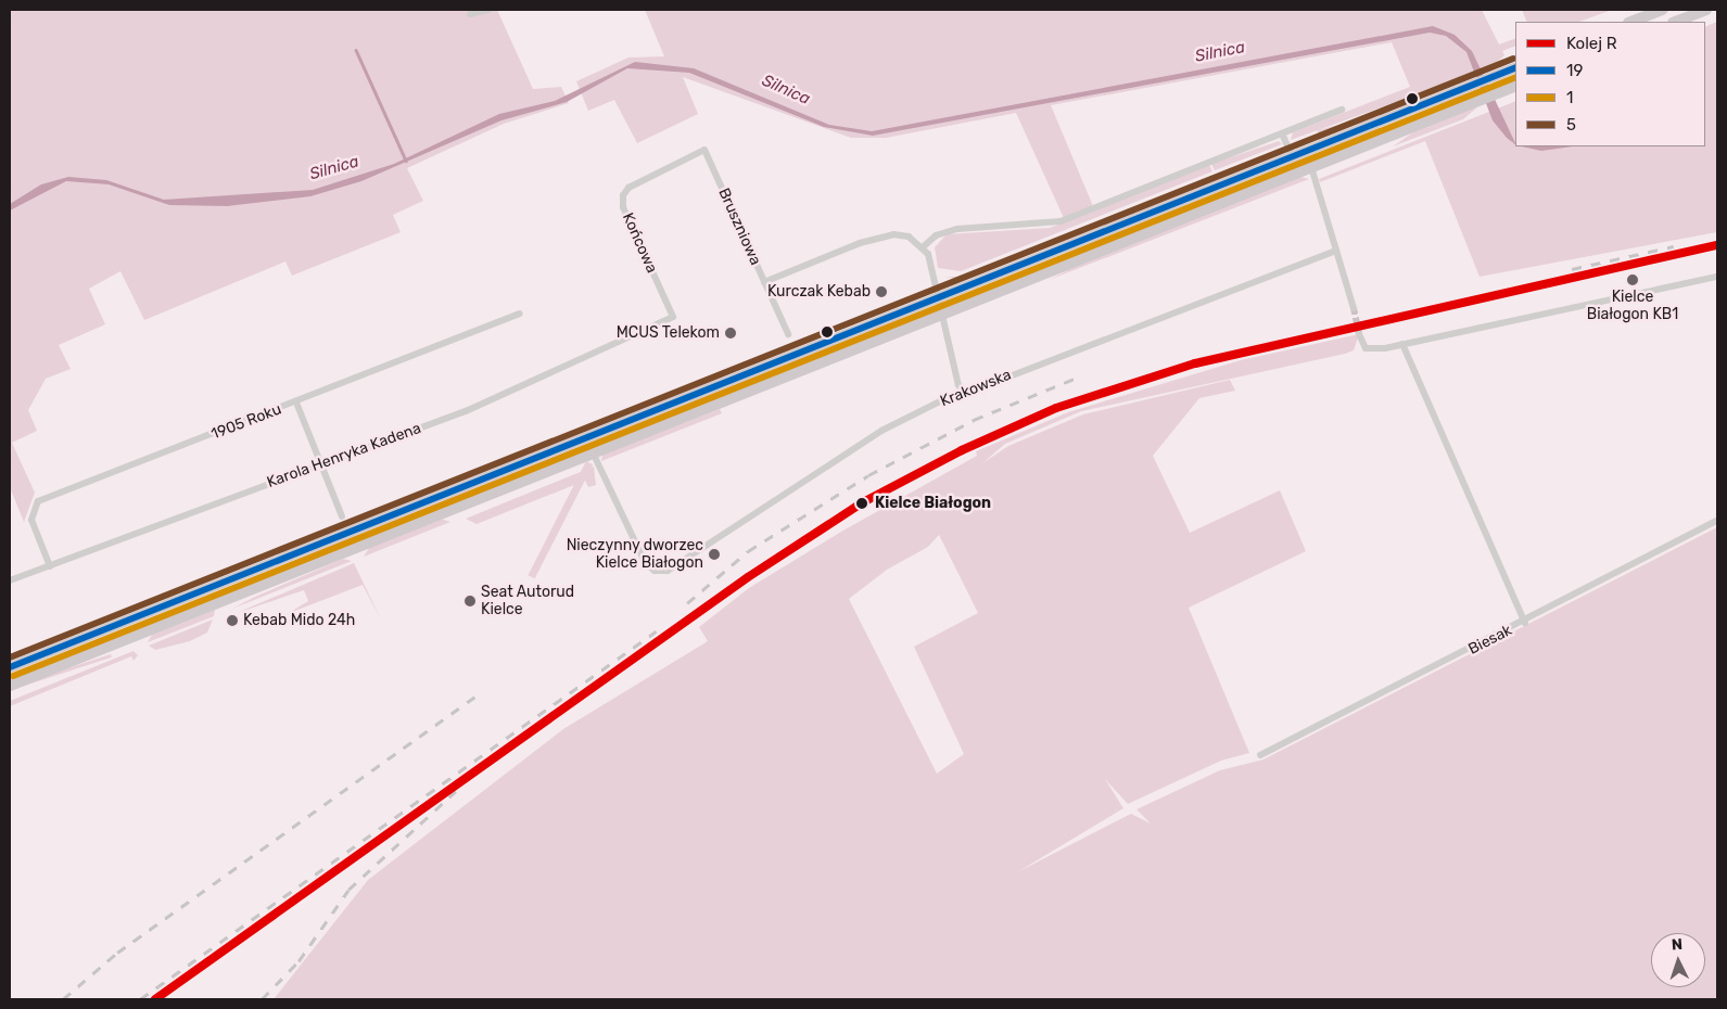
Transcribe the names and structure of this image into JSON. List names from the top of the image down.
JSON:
{
  "streets": {
    "street": [
      "Bruszniowa",
      "Końcowa",
      "Krakowska",
      "1905 Roku",
      "Karola Henryka Kadena",
      "Biesak"
    ]
  },
  "crossings": [
    ["Bruszniowa", "Końcowa"],
    ["Końcowa", "Karola Henryka Kadena"],
    ["1905 Roku", "Karola Henryka Kadena"]
  ],
  "water": ["Silnica"],
  "places": [
    "Kielce Białogon KB1",
    "Kurczak Kebab",
    "MCUS Telekom",
    "Kielce Białogon",
    "Nieczynny dworzec Kielce Białogon",
    "Seat Autorud Kielce",
    "Kebab Mido 24h"
  ],
  "lines": [
    "transit line 5",
    "transit line 19",
    "transit line 1",
    "rail line R"
  ],
  "legend": [
    "Kolej R",
    "19",
    "1",
    "5"
  ],
  "north": "top"
}
